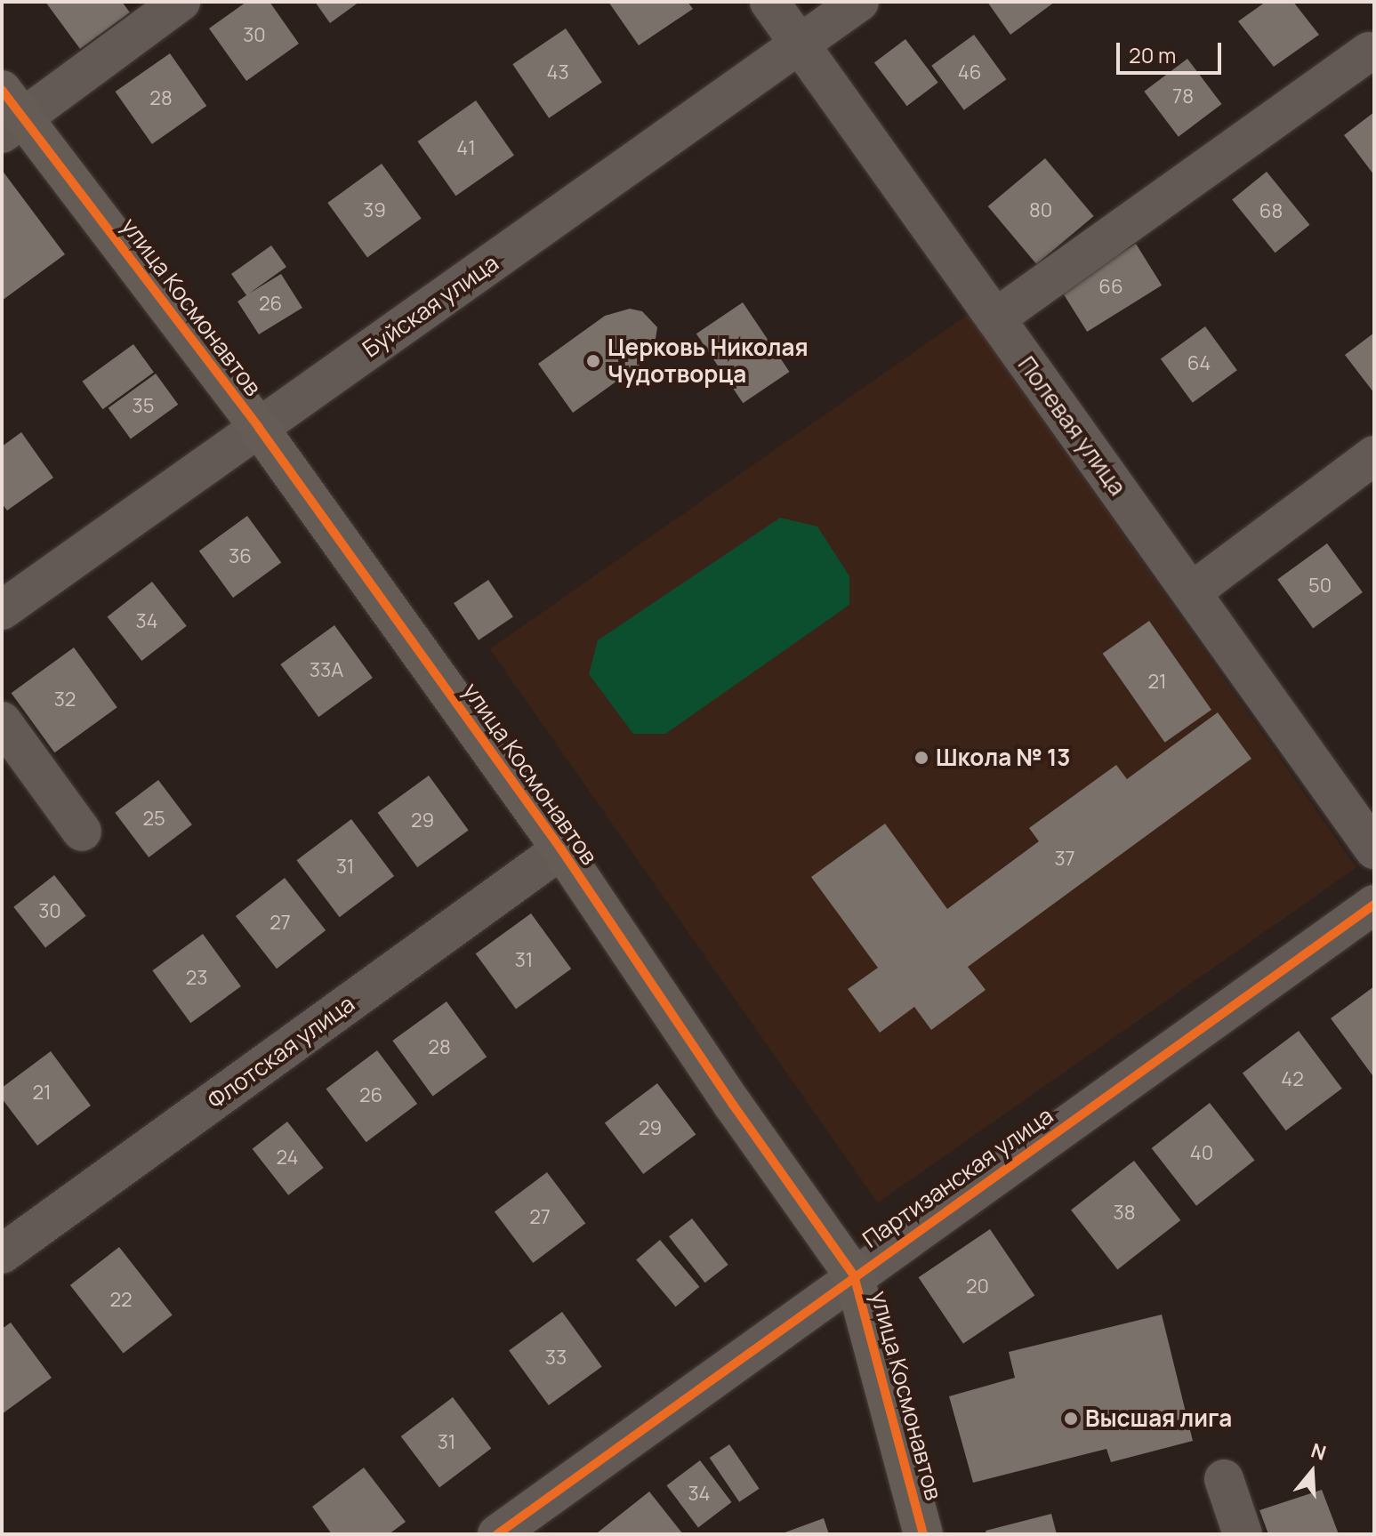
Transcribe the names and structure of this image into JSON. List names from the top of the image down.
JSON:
{
  "streets": {
    "street": [
      "Буйская улица",
      "улица Космонавтов",
      "Полевая улица",
      "Флотская улица",
      "Партизанская улица"
    ]
  },
  "crossings": [
    ["Буйская улица", "улица Космонавтов"],
    ["Буйская улица", "Полевая улица"],
    ["улица Космонавтов", "Флотская улица"],
    ["улица Космонавтов", "Партизанская улица"]
  ],
  "places": ["Церковь Николая Чудотворца", "Школа № 13", "Высшая лига"],
  "house_numbers": [
    "30",
    "43",
    "46",
    "78",
    "28",
    "41",
    "39",
    "80",
    "68",
    "66",
    "26",
    "64",
    "35",
    "36",
    "50",
    "34",
    "33А",
    "21",
    "32",
    "25",
    "29",
    "37",
    "31",
    "30",
    "27",
    "31",
    "23",
    "28",
    "42",
    "21",
    "26",
    "29",
    "40",
    "24",
    "38",
    "27",
    "20",
    "22",
    "33",
    "31",
    "34"
  ],
  "scale_bar": "20 m",
  "north": "top"
}
